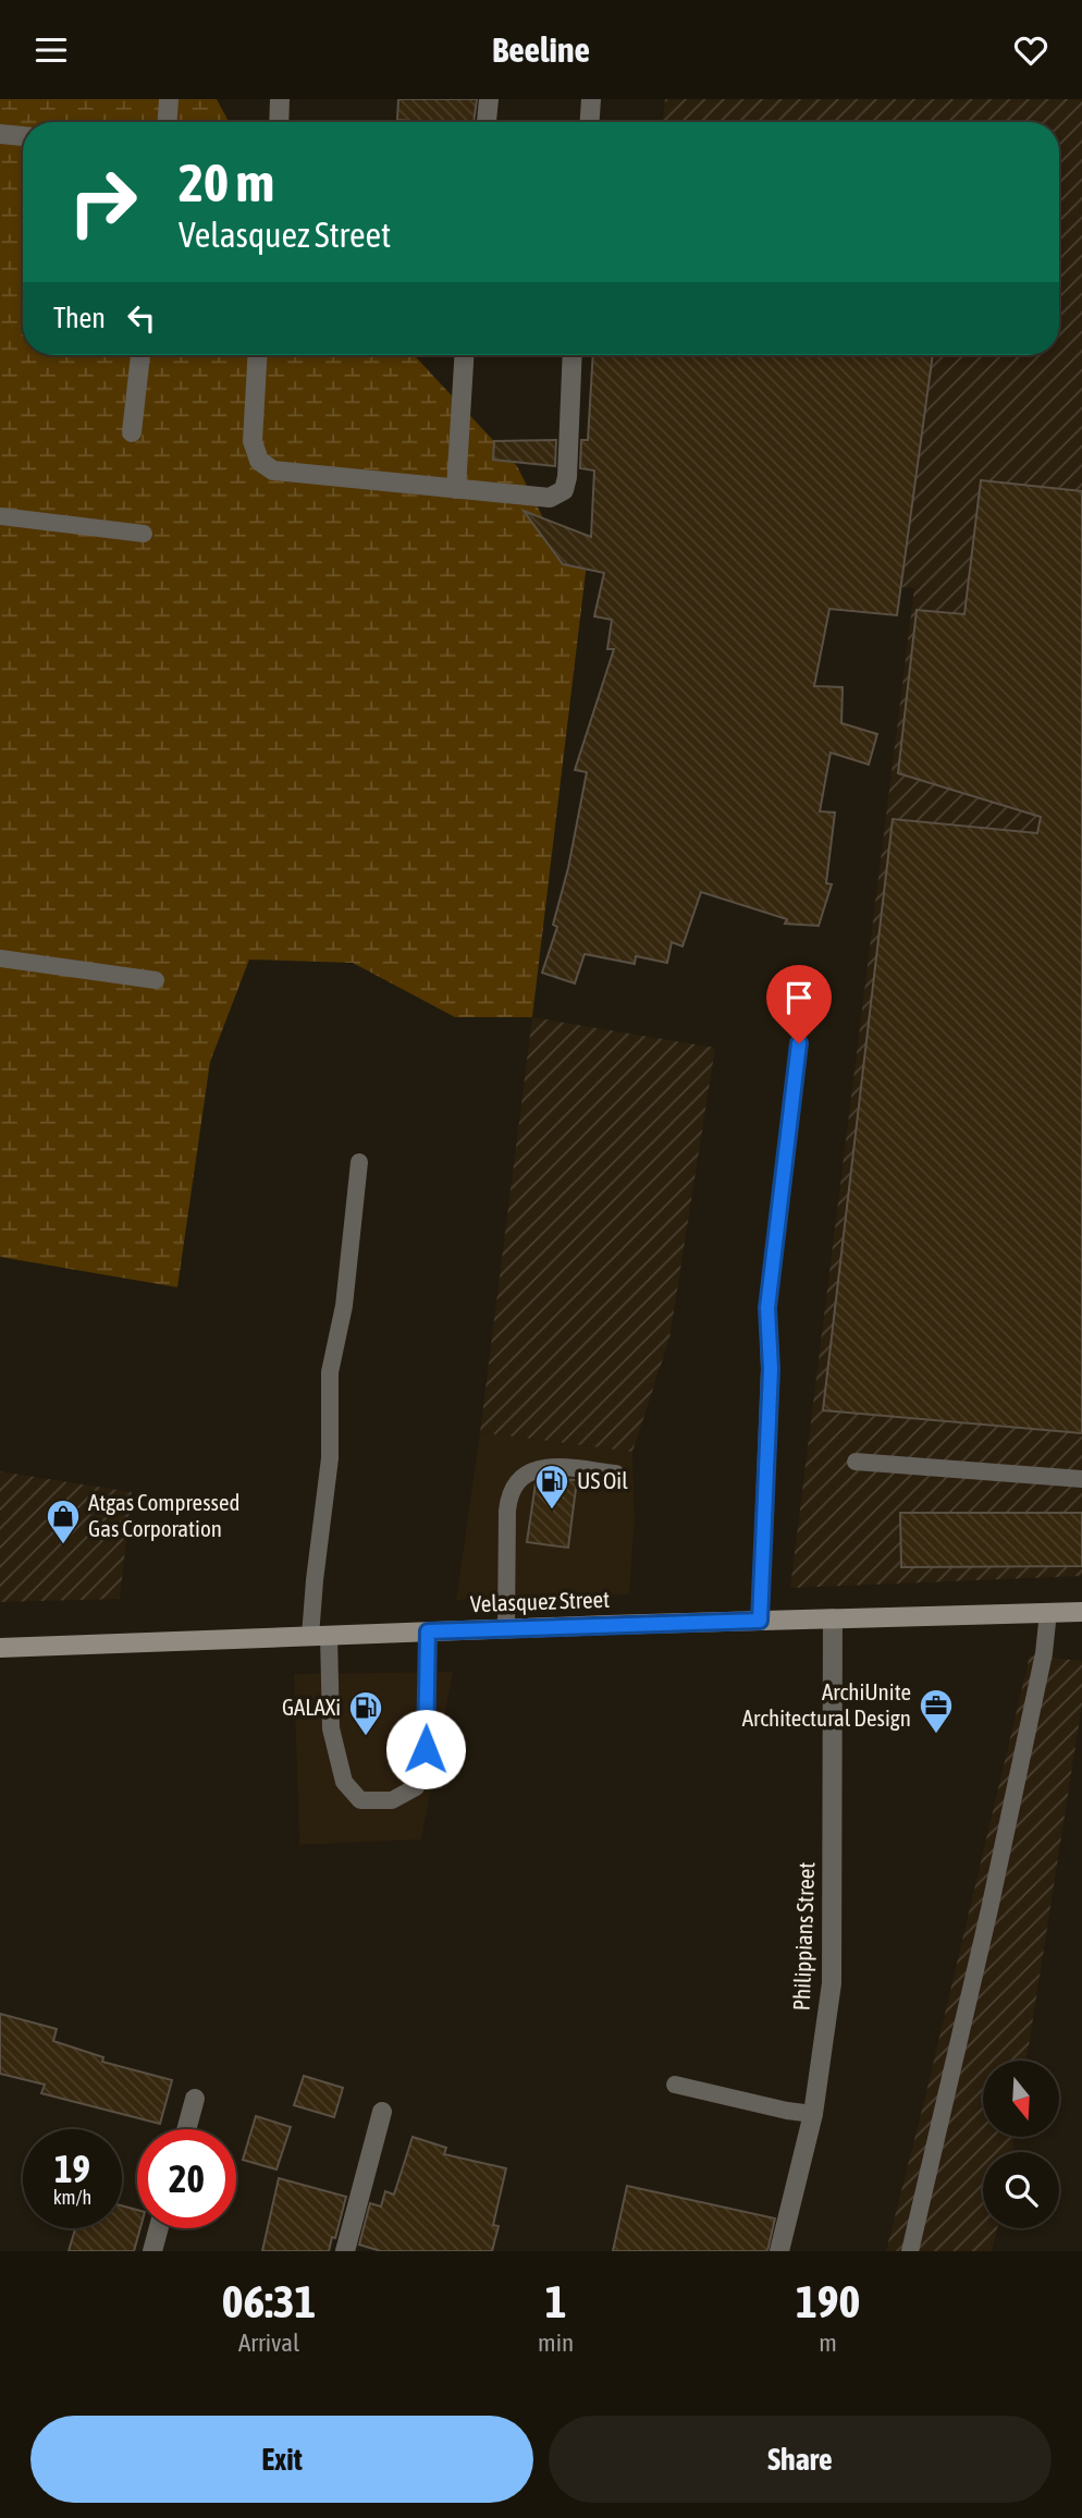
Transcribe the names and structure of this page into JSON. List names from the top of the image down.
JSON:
{
  "streets": {
    "main road": ["Velasquez Street"],
    "street": ["Philippians Street"]
  },
  "crossings": [
    ["Velasquez Street", "Philippians Street"]
  ],
  "places": {
    "fuel station": ["US Oil", "GALAXi"],
    "shop": ["Atgas Compressed Gas Corporation"],
    "office": ["ArchiUnite Architectural Design"]
  },
  "north": "bottom",
  "page": {
    "header": "Beeline",
    "turn": ["20 m", "Velasquez Street"],
    "then": "Then",
    "speed": "19 km/h",
    "limit": "20",
    "eta": [
      "06:31",
      "Arrival",
      "1",
      "min",
      "190",
      "m"
    ],
    "buttons": ["Exit", "Share"]
  }
}
